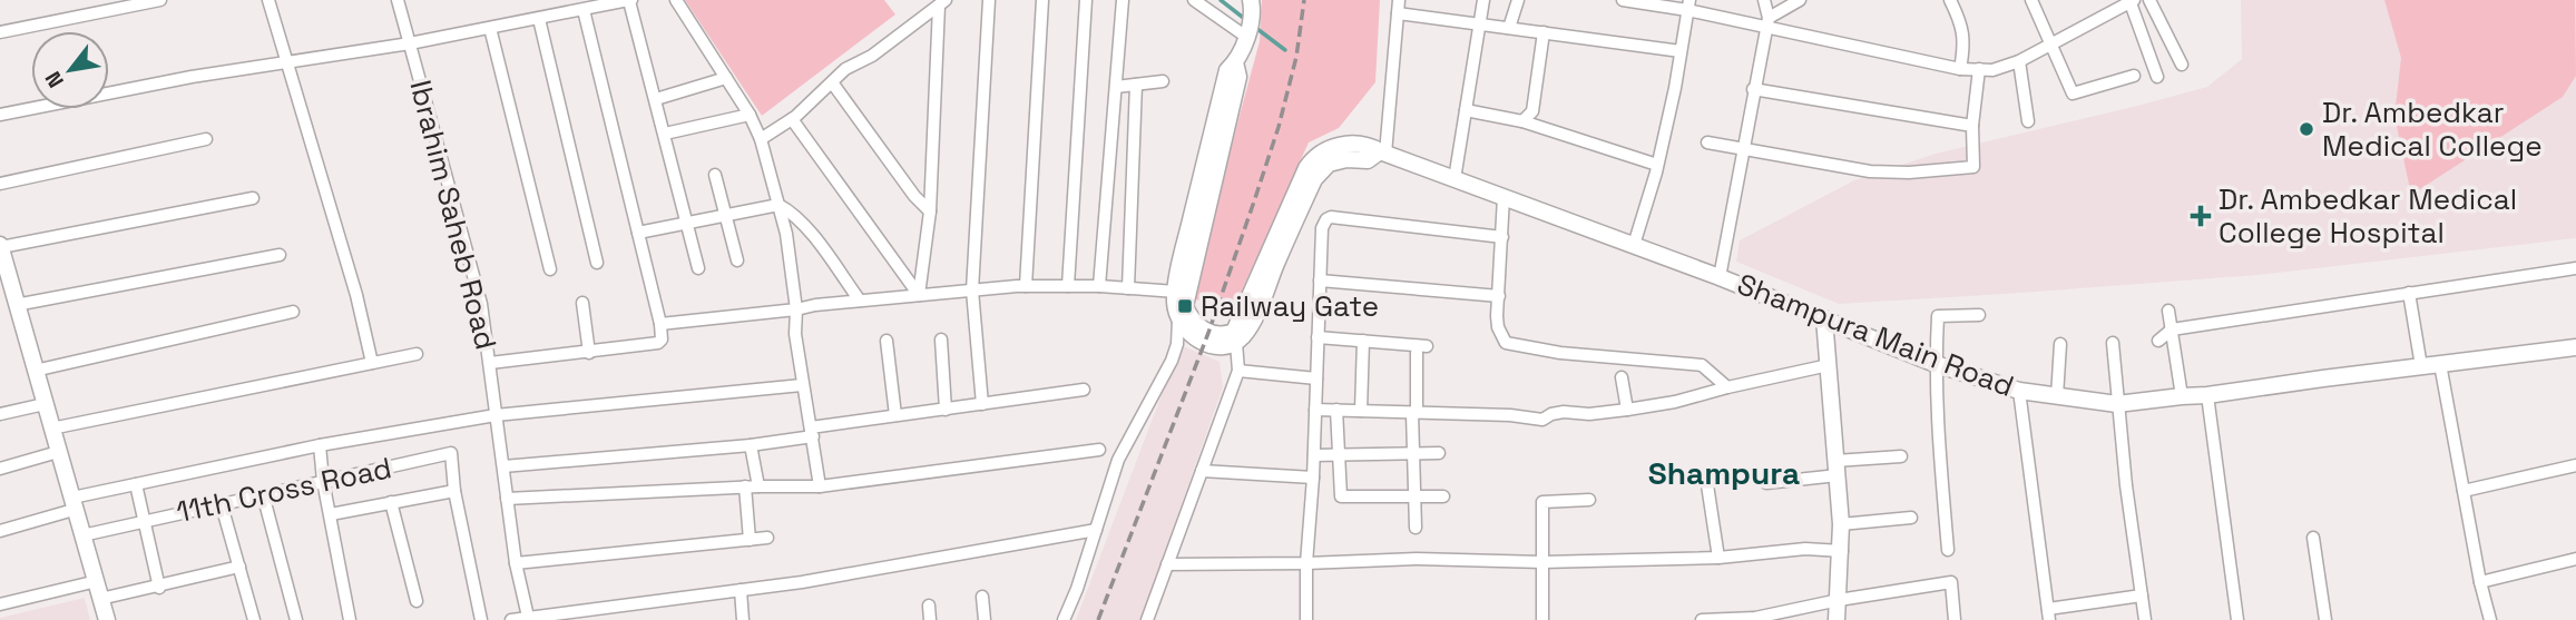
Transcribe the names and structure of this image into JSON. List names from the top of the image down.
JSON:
{
  "streets": {
    "street": ["Ibrahim Saheb Road", "Shampura Main Road", "11th Cross Road"]
  },
  "districts": ["Shampura"],
  "places": {
    "other": ["Dr. Ambedkar Medical College"],
    "health": ["Dr. Ambedkar Medical College Hospital"],
    "transit": ["Railway Gate"]
  },
  "north": "bottom left"
}
